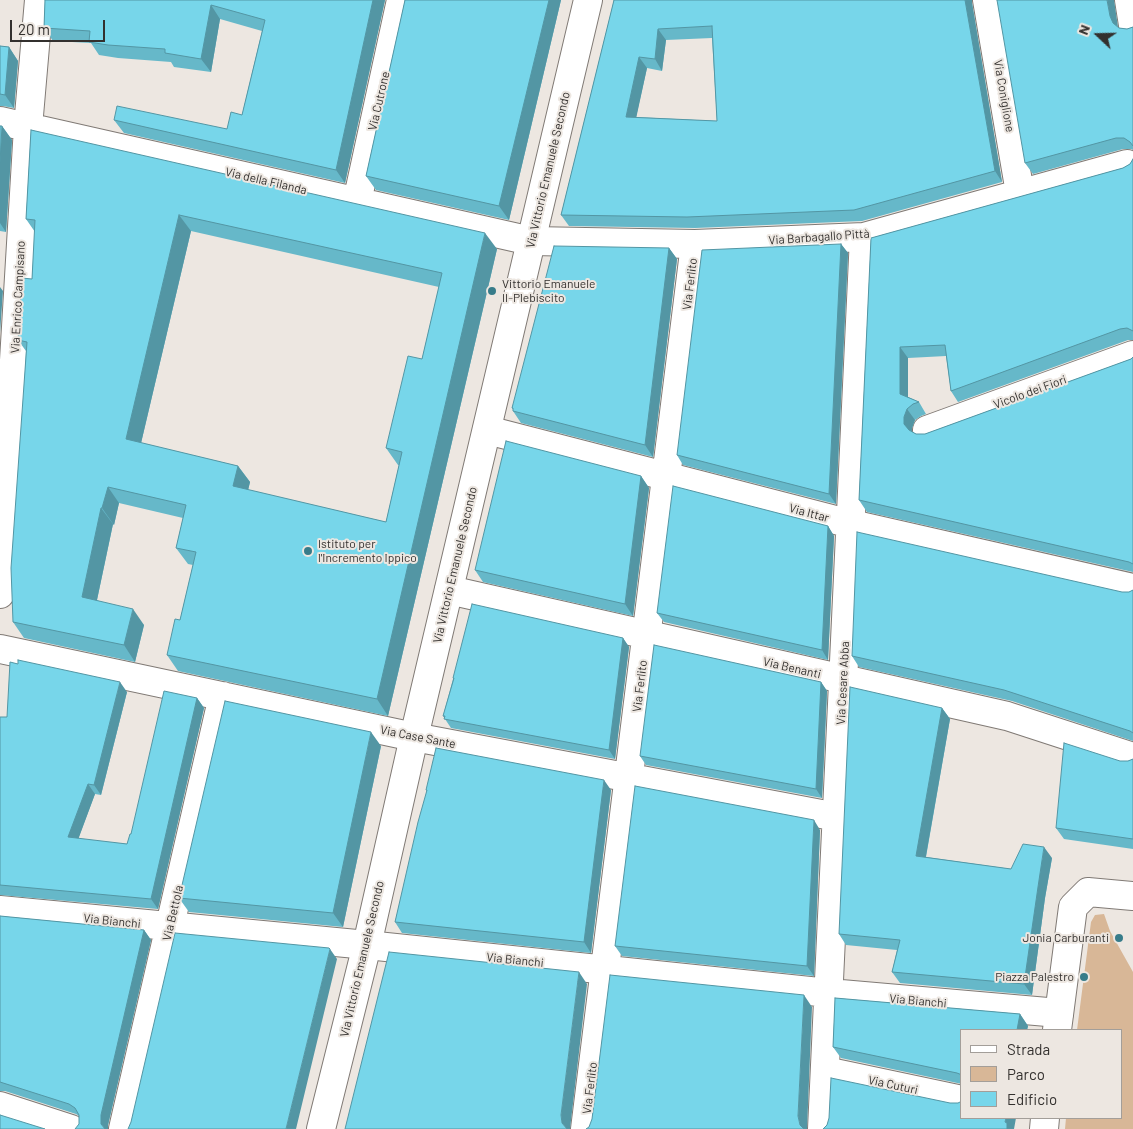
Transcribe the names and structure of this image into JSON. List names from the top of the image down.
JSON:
{
  "streets": {
    "street": [
      "Via Coniglione",
      "Via Cutrone",
      "Via Vittorio Emanuele Secondo",
      "Via della Filanda",
      "Via Barbagallo Pittà",
      "Via Ferlito",
      "Via Enrico Campisano",
      "Vicolo dei Fiori",
      "Via Ittar",
      "Via Benanti",
      "Via Cesare Abba",
      "Via Case Sante",
      "Via Bettola",
      "Via Bianchi",
      "Via Cuturi"
    ]
  },
  "crossings": [
    ["Via Coniglione", "Via Barbagallo Pittà"],
    ["Via Cutrone", "Via della Filanda"],
    ["Via Vittorio Emanuele Secondo", "Via della Filanda"],
    ["Via Vittorio Emanuele Secondo", "Via Barbagallo Pittà"],
    ["Via Vittorio Emanuele Secondo", "Via Ittar"],
    ["Via Vittorio Emanuele Secondo", "Via Benanti"],
    ["Via Vittorio Emanuele Secondo", "Via Case Sante"],
    ["Via Vittorio Emanuele Secondo", "Via Bianchi"],
    ["Via della Filanda", "Via Barbagallo Pittà"],
    ["Via della Filanda", "Via Enrico Campisano"],
    ["Via Barbagallo Pittà", "Via Ferlito"],
    ["Via Barbagallo Pittà", "Via Cesare Abba"],
    ["Via Ferlito", "Via Ittar"],
    ["Via Ferlito", "Via Benanti"],
    ["Via Ferlito", "Via Case Sante"],
    ["Via Ferlito", "Via Bianchi"],
    ["Via Ittar", "Via Cesare Abba"],
    ["Via Benanti", "Via Cesare Abba"],
    ["Via Cesare Abba", "Via Case Sante"],
    ["Via Cesare Abba", "Via Bianchi"],
    ["Via Cesare Abba", "Via Cuturi"],
    ["Via Case Sante", "Via Bettola"],
    ["Via Bettola", "Via Bianchi"]
  ],
  "places": [
    "Vittorio Emanuele II-Plebiscito",
    "Istituto per l'Incremento Ippico",
    "Jonia Carburanti",
    "Piazza Palestro"
  ],
  "legend": ["Strada", "Parco", "Edificio"],
  "scale_bar": "20 m",
  "north": "left"
}
